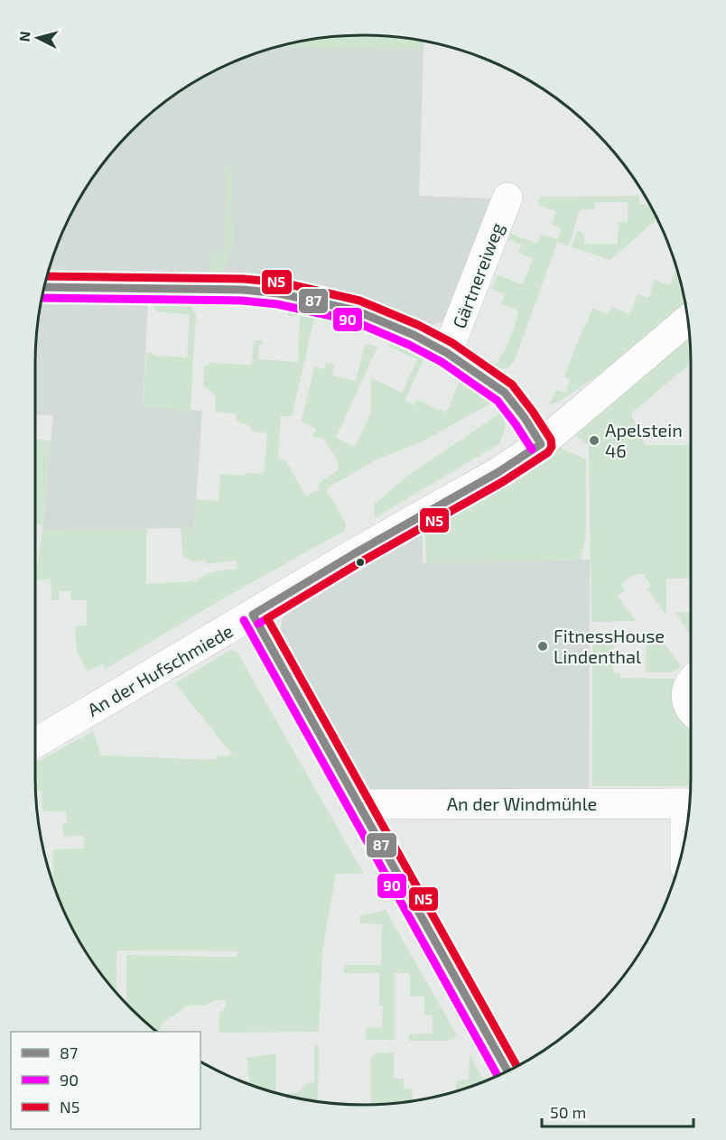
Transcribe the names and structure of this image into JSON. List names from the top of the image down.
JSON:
{
  "streets": {
    "street": ["Gärtnereiweg", "An der Hufschmiede", "An der Windmühle"]
  },
  "places": ["Apelstein 46", "FitnessHouse Lindenthal"],
  "lines": ["transit line N5", "transit line 87", "transit line 90"],
  "legend": ["87", "90", "N5"],
  "scale_bar": "50 m",
  "north": "left"
}
